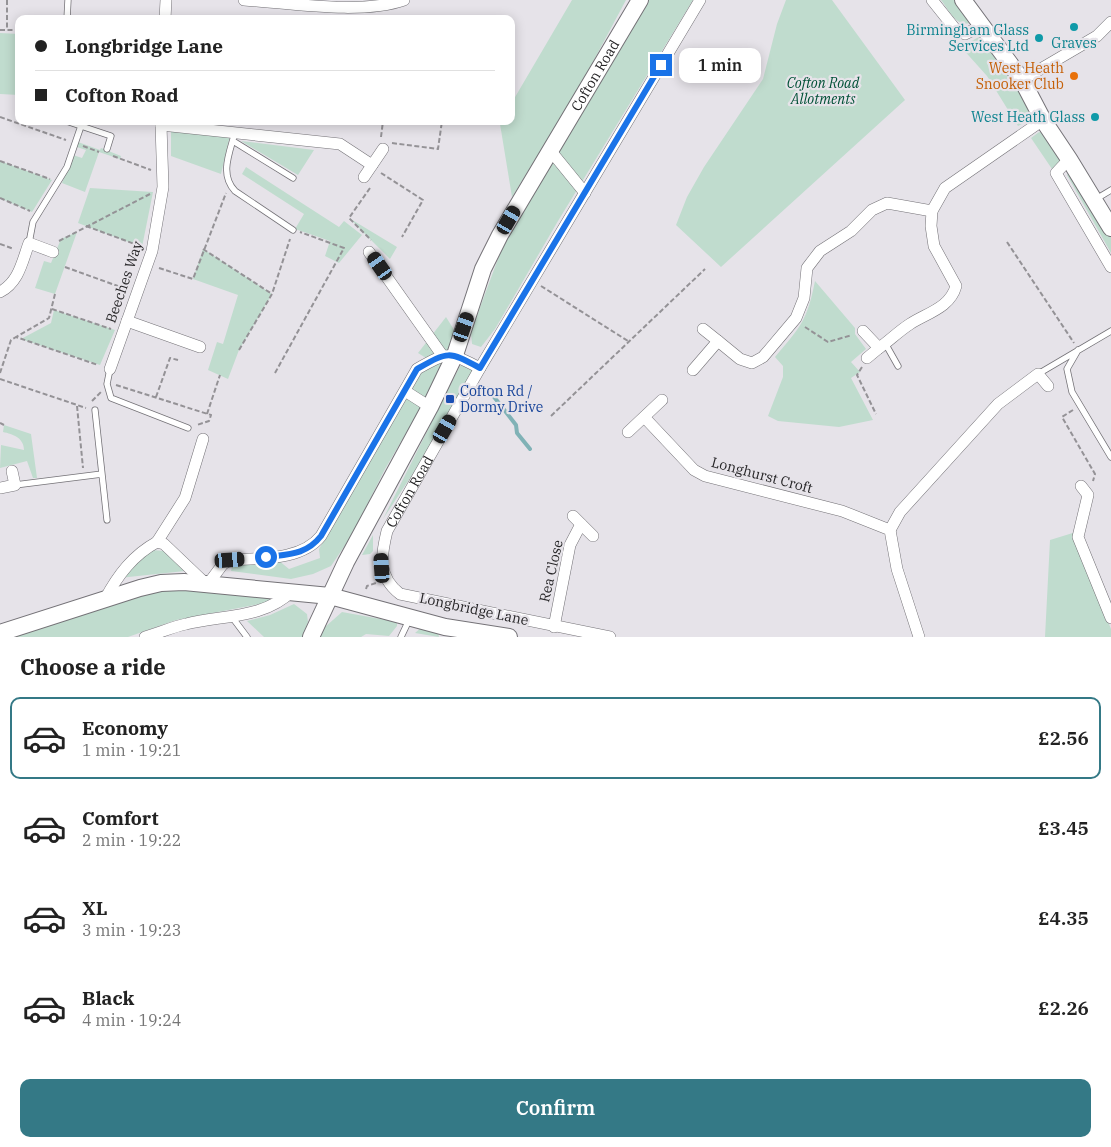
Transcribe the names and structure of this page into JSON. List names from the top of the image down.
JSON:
{
  "streets": {
    "street": [
      "Cofton Road",
      "Beeches Way",
      "Longhurst Croft",
      "Rea Close",
      "Longbridge Lane"
    ]
  },
  "crossings": [
    ["Cofton Road", "Longbridge Lane"],
    ["Rea Close", "Longbridge Lane"]
  ],
  "parks": ["Cofton Road Allotments"],
  "places": {
    "other": [
      "Graves",
      "Birmingham Glass Services Ltd",
      "West Heath Snooker Club",
      "West Heath Glass"
    ],
    "transit": ["Cofton Rd / Dormy Drive"]
  },
  "page": {
    "banner": ["Longbridge Lane", "Cofton Road"],
    "bubble": "1 min",
    "heading": "Choose a ride",
    "list": [
      {
        "name": "Economy",
        "note": "1 min · 19:21",
        "value": "£2.56"
      },
      {
        "name": "Comfort",
        "note": "2 min · 19:22",
        "value": "£3.45"
      },
      {
        "name": "XL",
        "note": "3 min · 19:23",
        "value": "£4.35"
      },
      {
        "name": "Black",
        "note": "4 min · 19:24",
        "value": "£2.26"
      }
    ],
    "buttons": "Confirm"
  }
}
